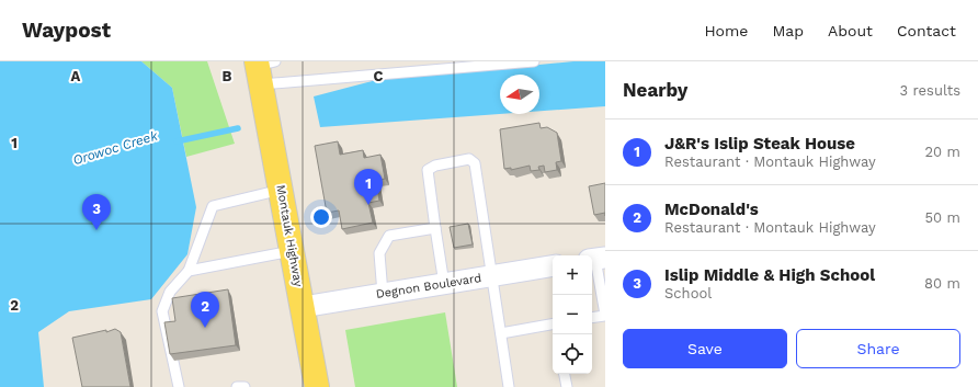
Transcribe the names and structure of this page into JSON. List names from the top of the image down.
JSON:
{
  "streets": {
    "main road": ["Montauk Highway"],
    "street": ["Degnon Boulevard"]
  },
  "crossings": [
    ["Montauk Highway", "Degnon Boulevard"]
  ],
  "water": ["Orowoc Creek"],
  "north": "left",
  "page": {
    "header": "Waypost",
    "nav": [
      "Home",
      "Map",
      "About",
      "Contact"
    ],
    "heading": ["Nearby", "3 results"],
    "list": [
      {
        "mark": "1",
        "name": "J&R's Islip Steak House",
        "note": "Restaurant · Montauk Highway",
        "value": "20 m"
      },
      {
        "mark": "2",
        "name": "McDonald's",
        "note": "Restaurant · Montauk Highway",
        "value": "50 m"
      },
      {
        "mark": "3",
        "name": "Islip Middle & High School",
        "note": "School",
        "value": "80 m"
      }
    ],
    "pins": ["1", "3", "2"],
    "map_buttons": ["+", "−"],
    "buttons": ["Save", "Share"]
  },
  "grid": {
    "columns": ["A", "B", "C"],
    "rows": ["1", "2"]
  }
}
